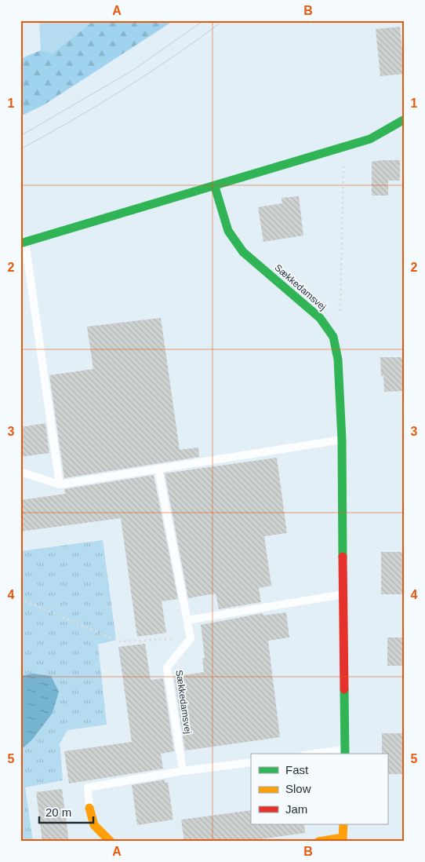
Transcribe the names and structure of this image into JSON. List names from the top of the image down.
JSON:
{
  "streets": {
    "street": ["Sækkedamsvej"]
  },
  "legend": ["Fast", "Slow", "Jam"],
  "scale_bar": "20 m",
  "grid": {
    "columns": ["A", "B"],
    "rows": [
      "1",
      "2",
      "3",
      "4",
      "5"
    ]
  }
}
